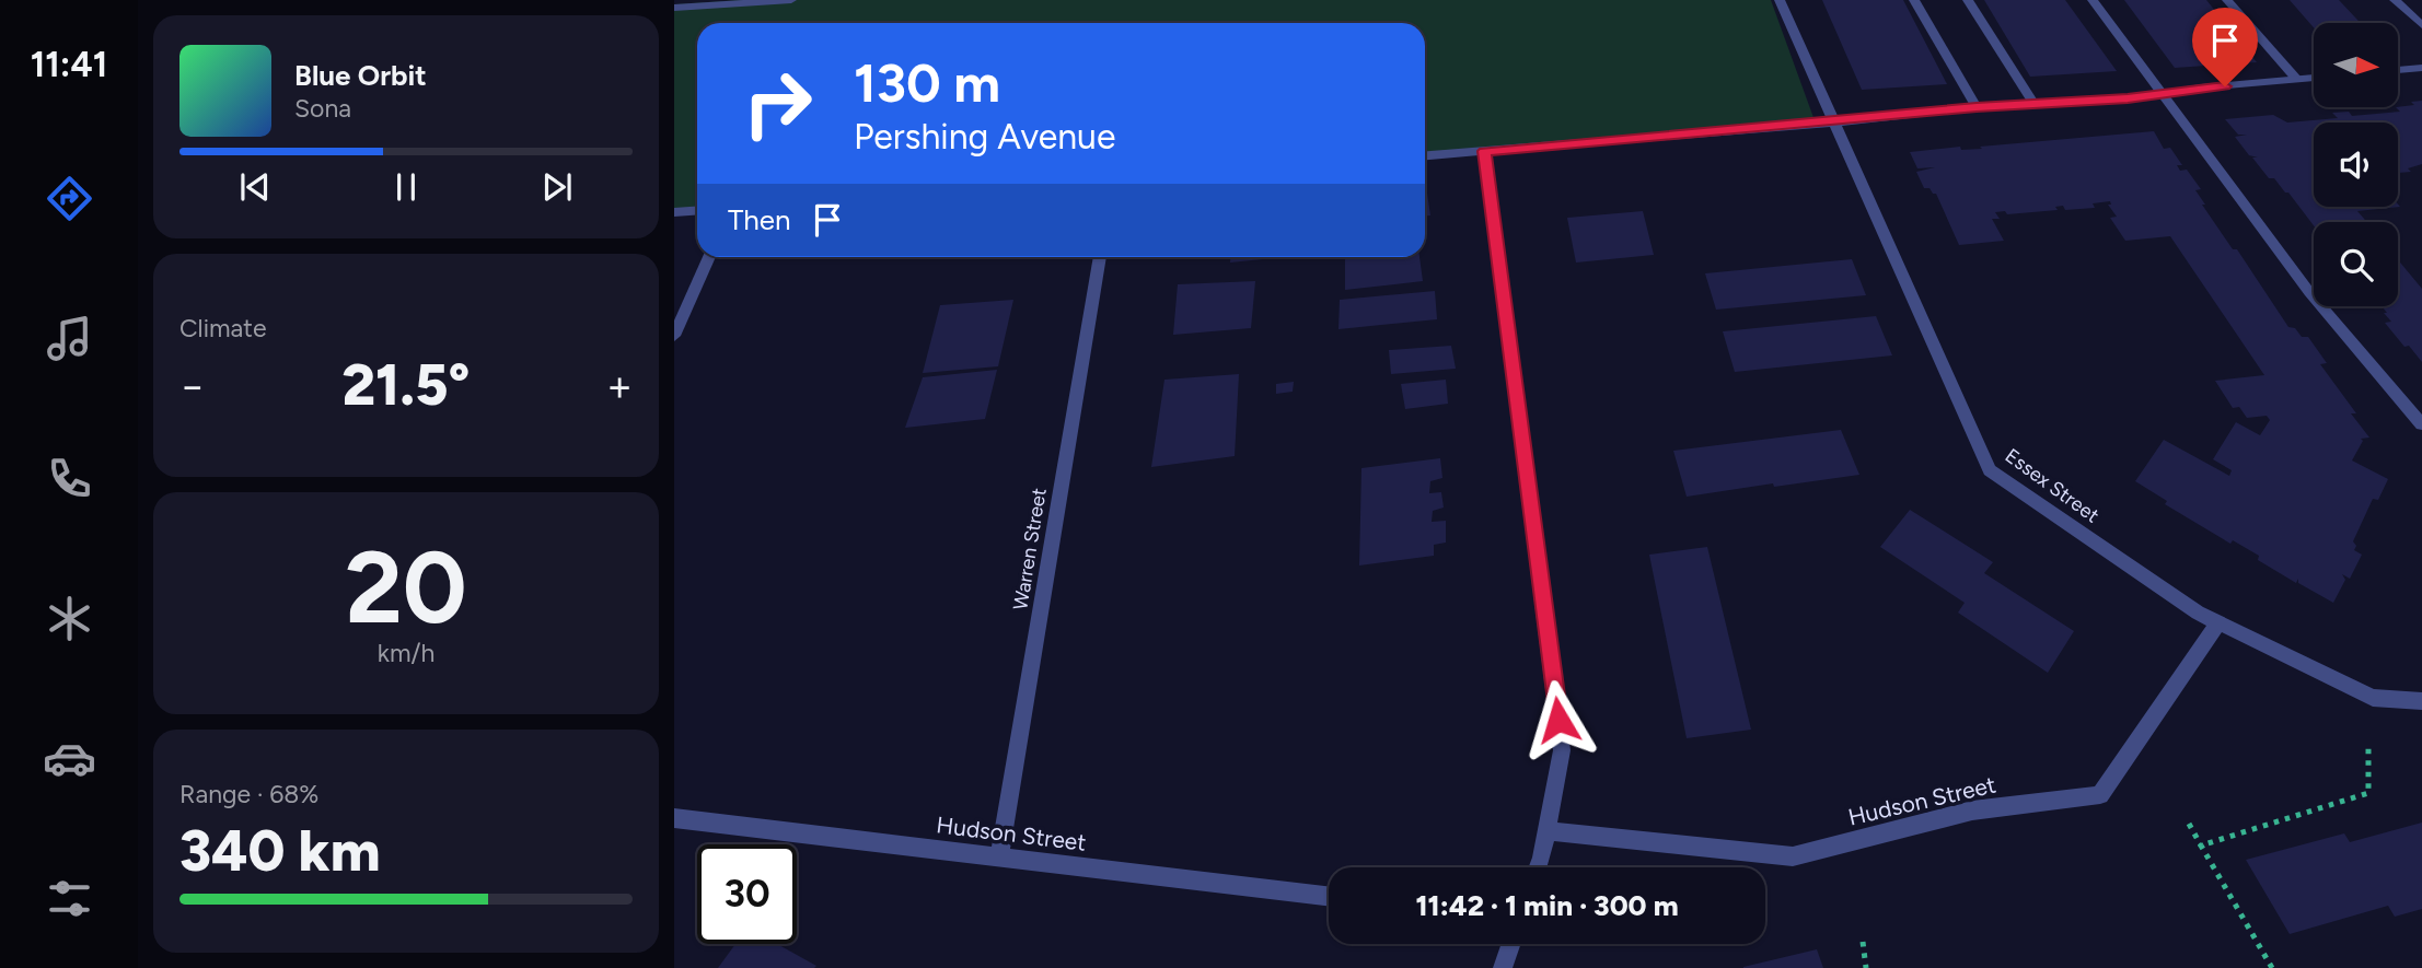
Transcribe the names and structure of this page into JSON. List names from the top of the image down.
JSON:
{
  "streets": {
    "street": ["Essex Street", "Warren Street", "Hudson Street"]
  },
  "crossings": [
    ["Essex Street", "Hudson Street"],
    ["Warren Street", "Hudson Street"]
  ],
  "north": "right",
  "page": {
    "tabs": "11:41",
    "turn": ["130 m", "Pershing Avenue"],
    "song": ["Blue Orbit", "Sona"],
    "then": "Then",
    "tile": [
      "Climate",
      ["20", "km/h"],
      ["Range · 68%", "340 km"]
    ],
    "heat": ["−", "21.5°", "+"],
    "limit": "30",
    "trip": "11:42 · 1 min · 300 m"
  }
}
